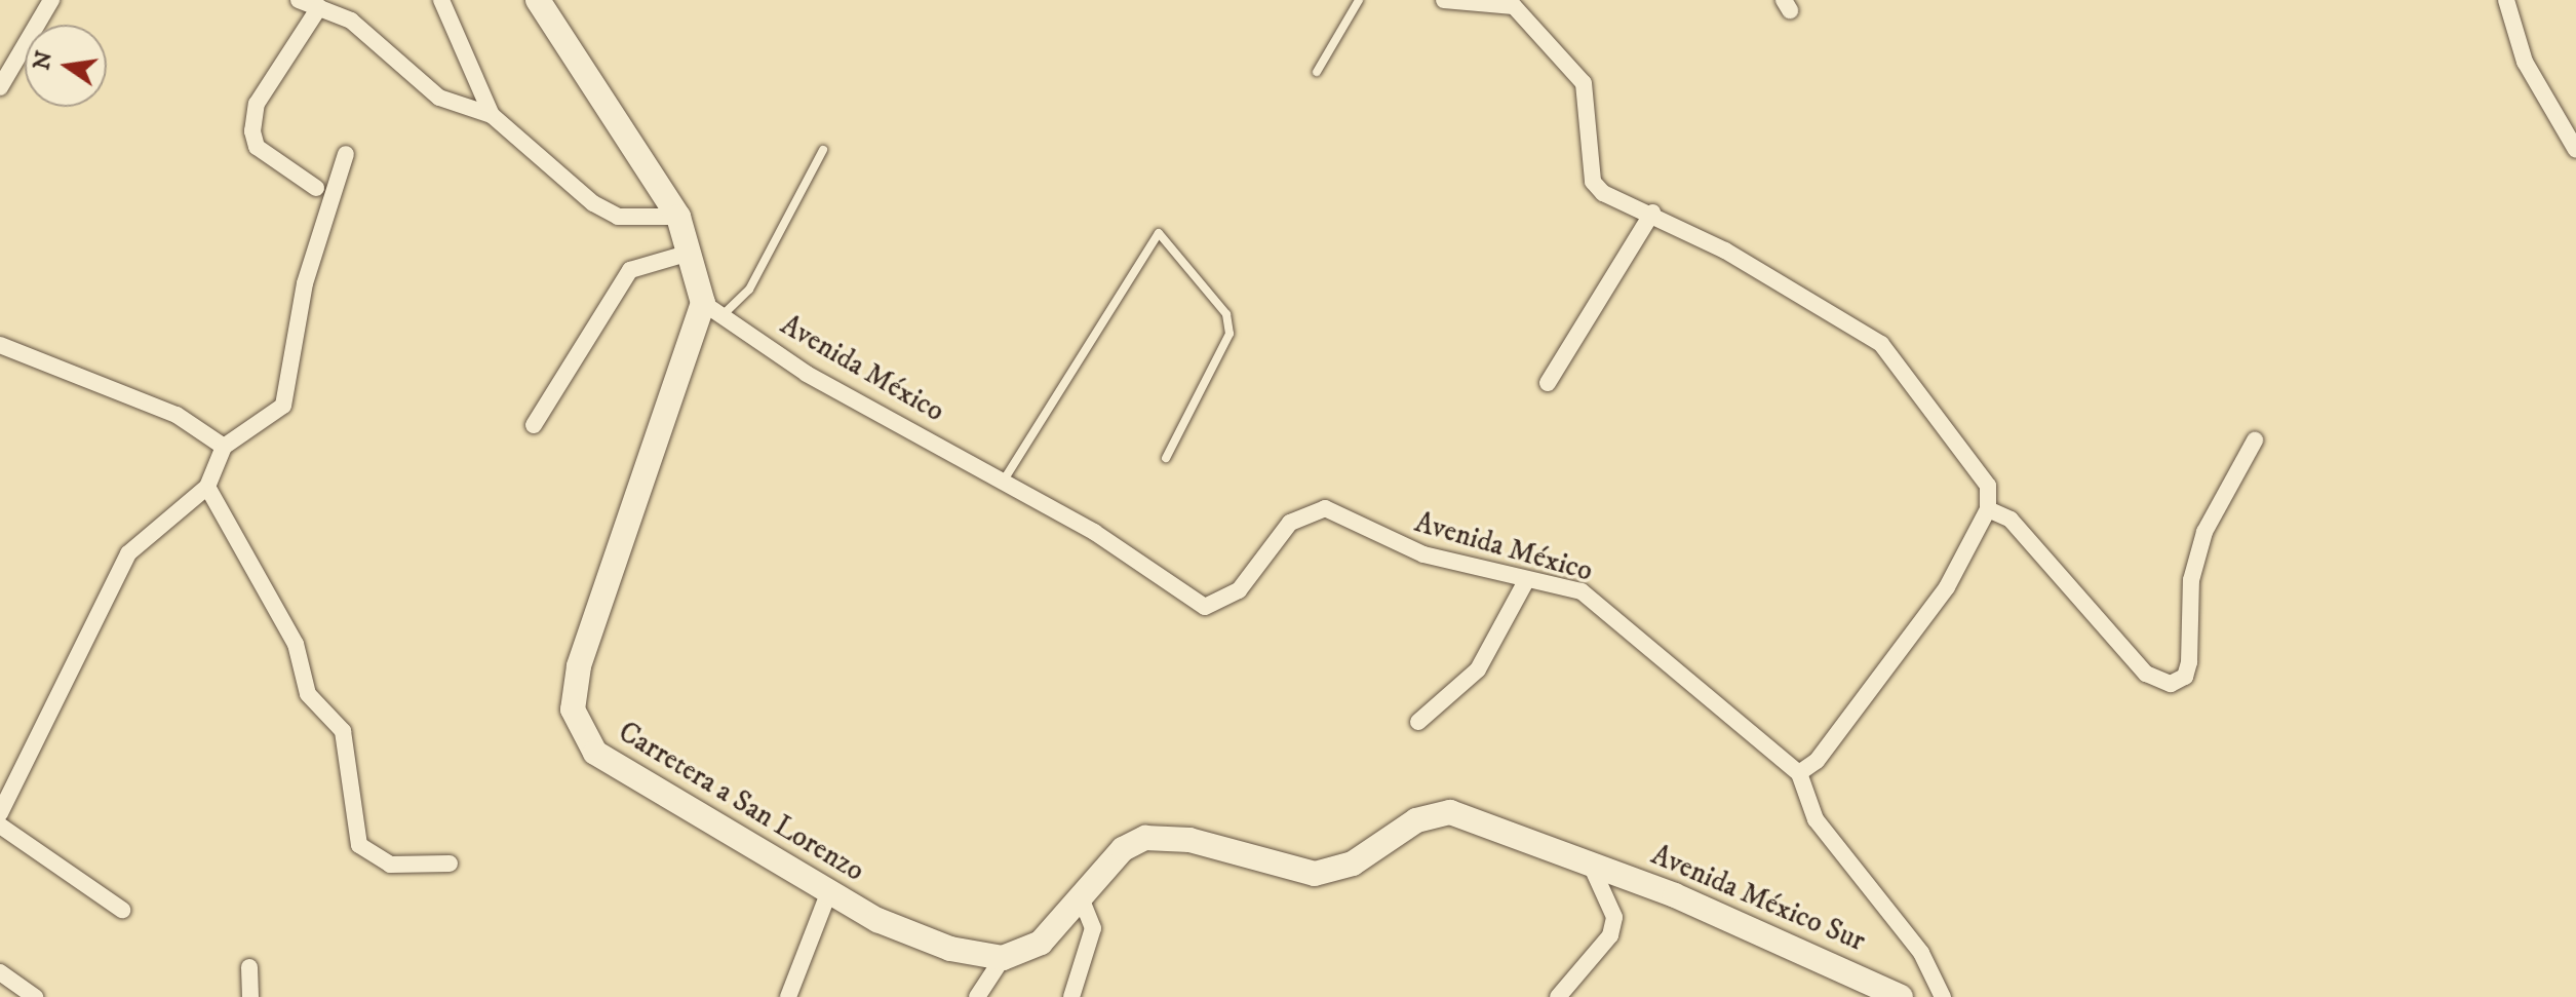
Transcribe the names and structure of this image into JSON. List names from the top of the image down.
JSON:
{
  "streets": {
    "street": ["Avenida México", "Carretera a San Lorenzo", "Avenida México Sur"]
  },
  "crossings": [
    ["Avenida México", "Carretera a San Lorenzo"]
  ],
  "north": "left"
}
